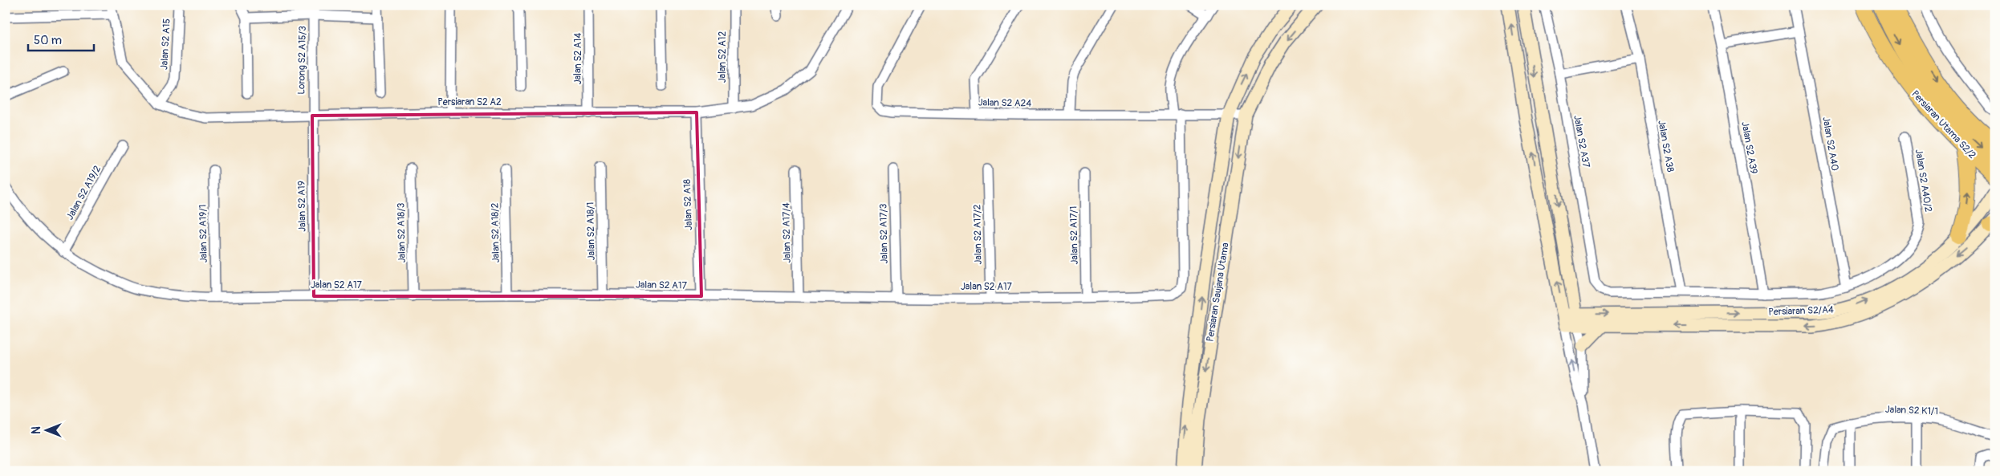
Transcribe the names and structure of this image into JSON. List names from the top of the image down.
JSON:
{
  "streets": {
    "main road": ["Persiaran Utama S2/2"],
    "street": [
      "Jalan S2 A15",
      "Jalan S2 A12",
      "Jalan S2 A14",
      "Lorong S2 A15/3",
      "Persiaran S2 A2",
      "Jalan S2 A24",
      "Jalan S2 A37",
      "Jalan S2 A40",
      "Jalan S2 A38",
      "Jalan S2 A39",
      "Jalan S2 A40/2",
      "Jalan S2 A19/2",
      "Jalan S2 A18",
      "Jalan S2 A19",
      "Jalan S2 A18/1",
      "Jalan S2 A18/3",
      "Jalan S2 A18/2",
      "Jalan S2 A17/4",
      "Jalan S2 A19/1",
      "Jalan S2 A17/3",
      "Jalan S2 A17/2",
      "Jalan S2 A17/1",
      "Jalan S2 A17",
      "Persiaran Saujana Utama",
      "Persiaran S2/A4",
      "Jalan S2 K1/1"
    ]
  },
  "crossings": [
    ["Jalan S2 A15", "Persiaran S2 A2"],
    ["Jalan S2 A12", "Persiaran S2 A2"],
    ["Jalan S2 A14", "Persiaran S2 A2"],
    ["Lorong S2 A15/3", "Persiaran S2 A2"],
    ["Lorong S2 A15/3", "Jalan S2 A19"],
    ["Persiaran S2 A2", "Jalan S2 A18"],
    ["Persiaran S2 A2", "Jalan S2 A19"],
    ["Jalan S2 A24", "Jalan S2 A17"],
    ["Jalan S2 A24", "Persiaran Saujana Utama"],
    ["Jalan S2 A37", "Jalan S2 A40/2"],
    ["Jalan S2 A40", "Jalan S2 A40/2"],
    ["Jalan S2 A38", "Jalan S2 A40/2"],
    ["Jalan S2 A39", "Jalan S2 A40/2"],
    ["Jalan S2 A19/2", "Jalan S2 A17"],
    ["Jalan S2 A18", "Jalan S2 A17"],
    ["Jalan S2 A19", "Jalan S2 A17"],
    ["Jalan S2 A18/1", "Jalan S2 A17"],
    ["Jalan S2 A18/3", "Jalan S2 A17"],
    ["Jalan S2 A18/2", "Jalan S2 A17"],
    ["Jalan S2 A17/4", "Jalan S2 A17"],
    ["Jalan S2 A19/1", "Jalan S2 A17"],
    ["Jalan S2 A17/3", "Jalan S2 A17"],
    ["Jalan S2 A17/2", "Jalan S2 A17"],
    ["Jalan S2 A17/1", "Jalan S2 A17"]
  ],
  "scale_bar": "50 m",
  "north": "left"
}
